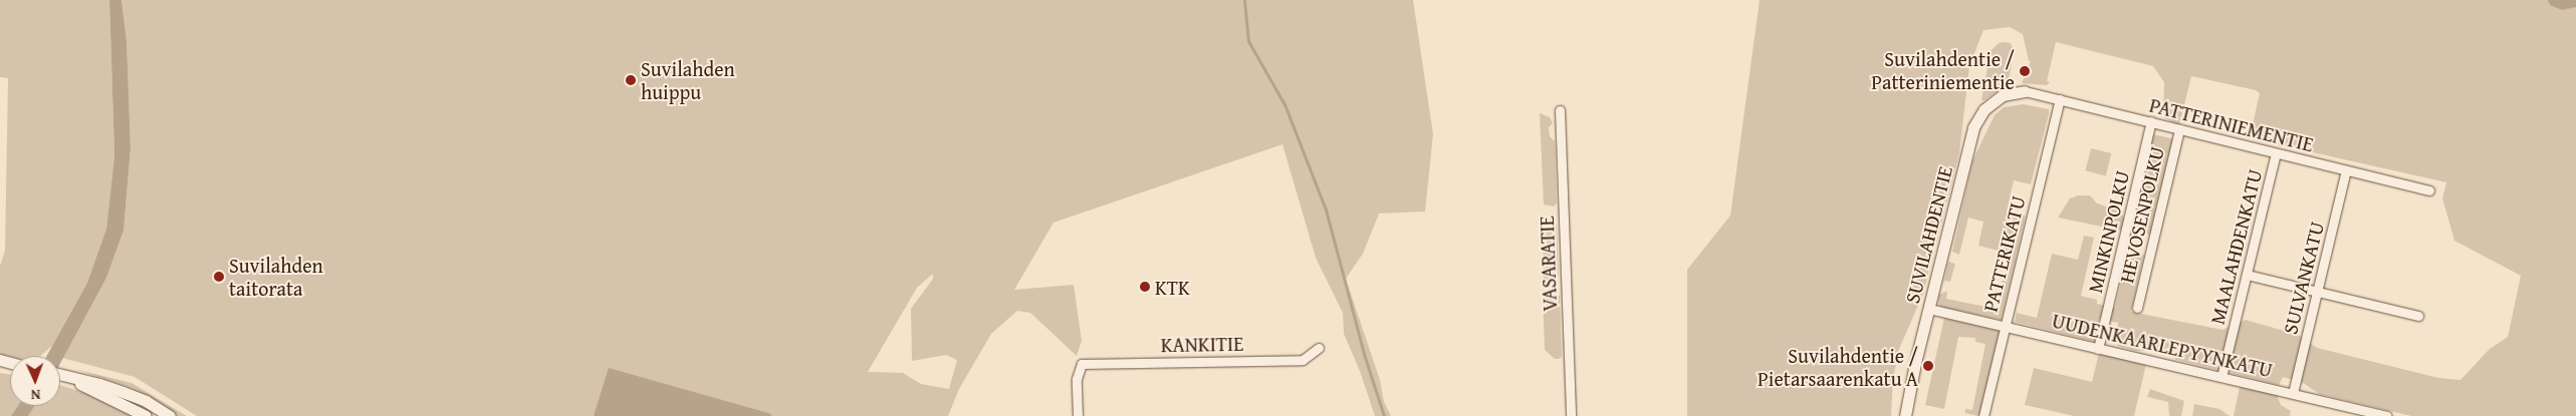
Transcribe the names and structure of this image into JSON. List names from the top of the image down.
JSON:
{
  "streets": {
    "street": [
      "PATTERINIEMENTIE",
      "HEVOSENPOLKU",
      "MINKINPOLKU",
      "SUVILAHDENTIE",
      "MAALAHDENKATU",
      "PATTERIKATU",
      "VASARATIE",
      "SULVANKATU",
      "KANKITIE",
      "UUDENKAARLEPYYNKATU"
    ]
  },
  "crossings": [
    ["PATTERINIEMENTIE", "HEVOSENPOLKU"],
    ["PATTERINIEMENTIE", "MINKINPOLKU"],
    ["PATTERINIEMENTIE", "SUVILAHDENTIE"],
    ["PATTERINIEMENTIE", "MAALAHDENKATU"],
    ["PATTERINIEMENTIE", "PATTERIKATU"],
    ["PATTERINIEMENTIE", "SULVANKATU"],
    ["MINKINPOLKU", "UUDENKAARLEPYYNKATU"],
    ["SUVILAHDENTIE", "UUDENKAARLEPYYNKATU"],
    ["MAALAHDENKATU", "UUDENKAARLEPYYNKATU"],
    ["PATTERIKATU", "UUDENKAARLEPYYNKATU"],
    ["SULVANKATU", "UUDENKAARLEPYYNKATU"]
  ],
  "places": [
    "Suvilahdentie / Patteriniementie",
    "Suvilahden huippu",
    "Suvilahden taitorata",
    "KTK",
    "Suvilahdentie / Pietarsaarenkatu A"
  ],
  "north": "bottom"
}
